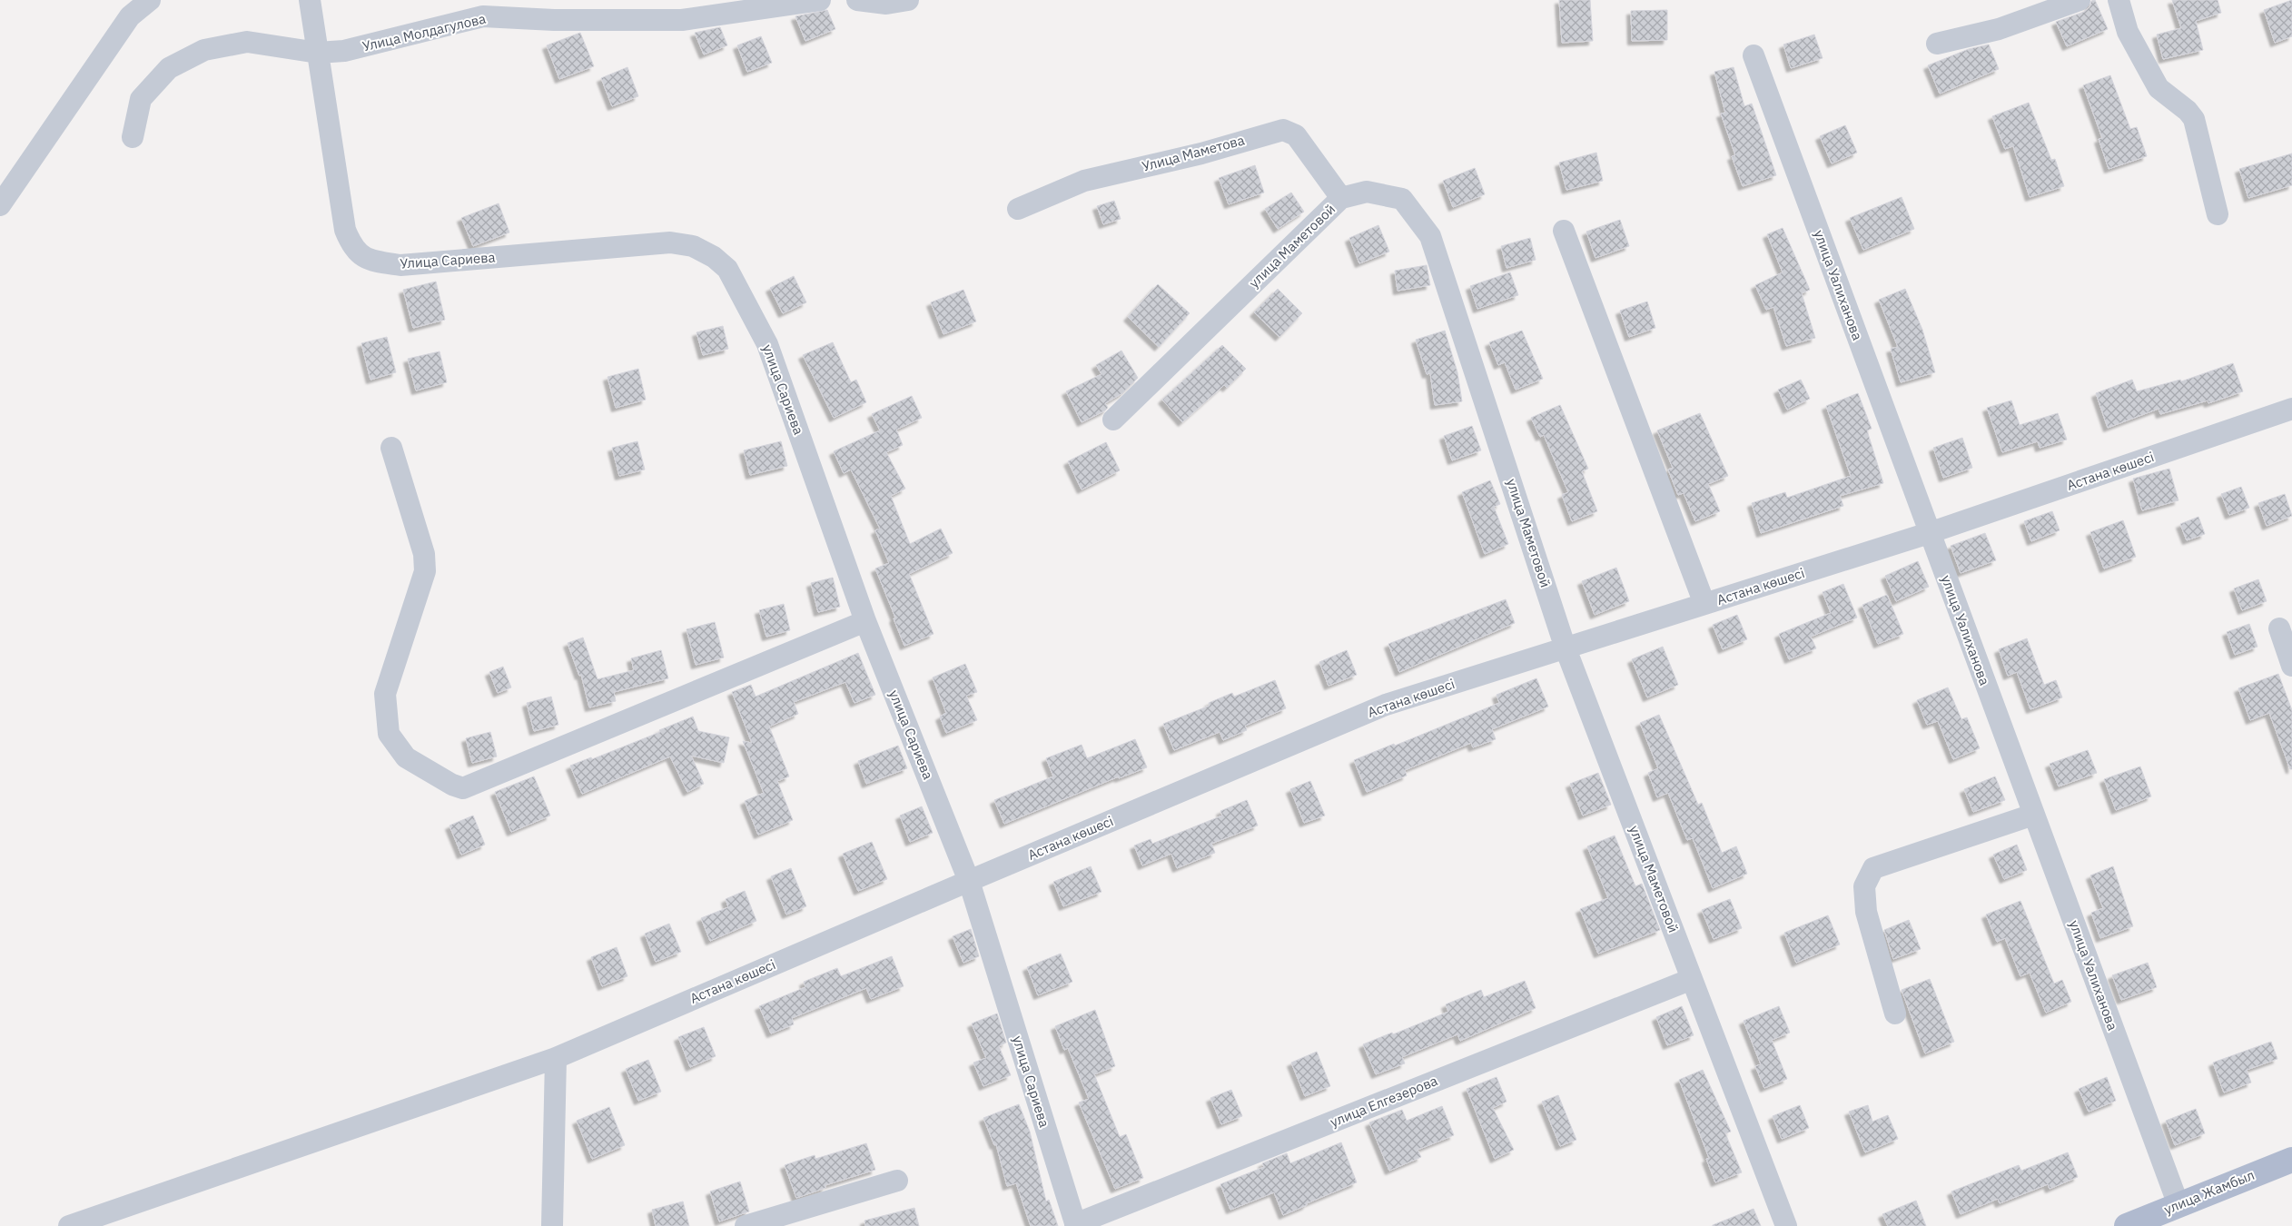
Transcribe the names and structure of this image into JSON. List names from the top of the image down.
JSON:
{
  "streets": {
    "main road": ["улица Жамбыл"],
    "street": [
      "Улица Молдагулова",
      "Улица Маметова",
      "улица Маметовой",
      "Улица Сариева",
      "улица Уалиханова",
      "улица Сариева",
      "Астана көшесі",
      "улица Елгезерова"
    ]
  },
  "crossings": [
    ["Улица Молдагулова", "Улица Сариева"],
    ["Улица Маметова", "улица Маметовой"],
    ["улица Маметовой", "Астана көшесі"],
    ["улица Маметовой", "улица Елгезерова"],
    ["Улица Сариева", "улица Сариева"],
    ["улица Уалиханова", "Астана көшесі"],
    ["улица Уалиханова", "улица Жамбыл"],
    ["улица Сариева", "Астана көшесі"],
    ["улица Сариева", "улица Елгезерова"]
  ]
}
